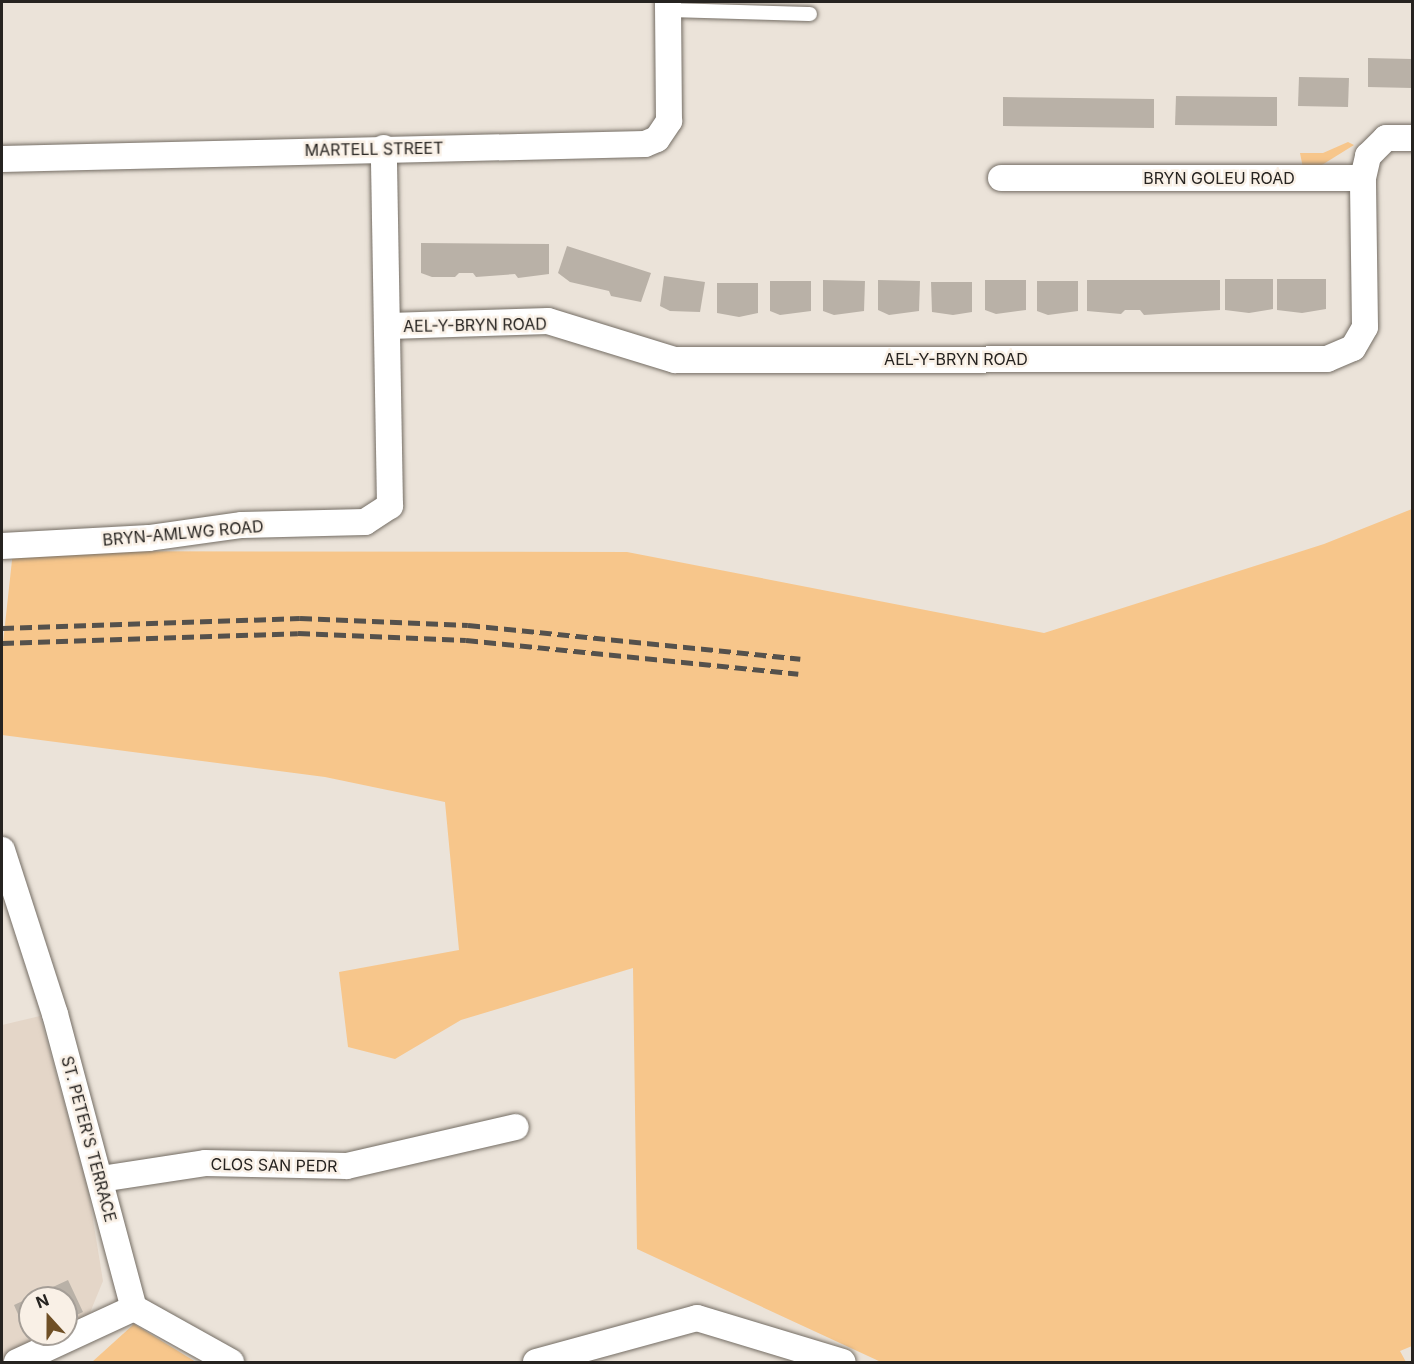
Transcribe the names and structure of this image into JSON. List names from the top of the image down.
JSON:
{
  "streets": {
    "street": [
      "MARTELL STREET",
      "BRYN GOLEU ROAD",
      "AEL-Y-BRYN ROAD",
      "BRYN-AMLWG ROAD",
      "ST. PETER'S TERRACE",
      "CLOS SAN PEDR"
    ]
  },
  "crossings": [
    ["BRYN GOLEU ROAD", "AEL-Y-BRYN ROAD"],
    ["AEL-Y-BRYN ROAD", "BRYN-AMLWG ROAD"],
    ["ST. PETER'S TERRACE", "CLOS SAN PEDR"]
  ],
  "north": "top"
}
